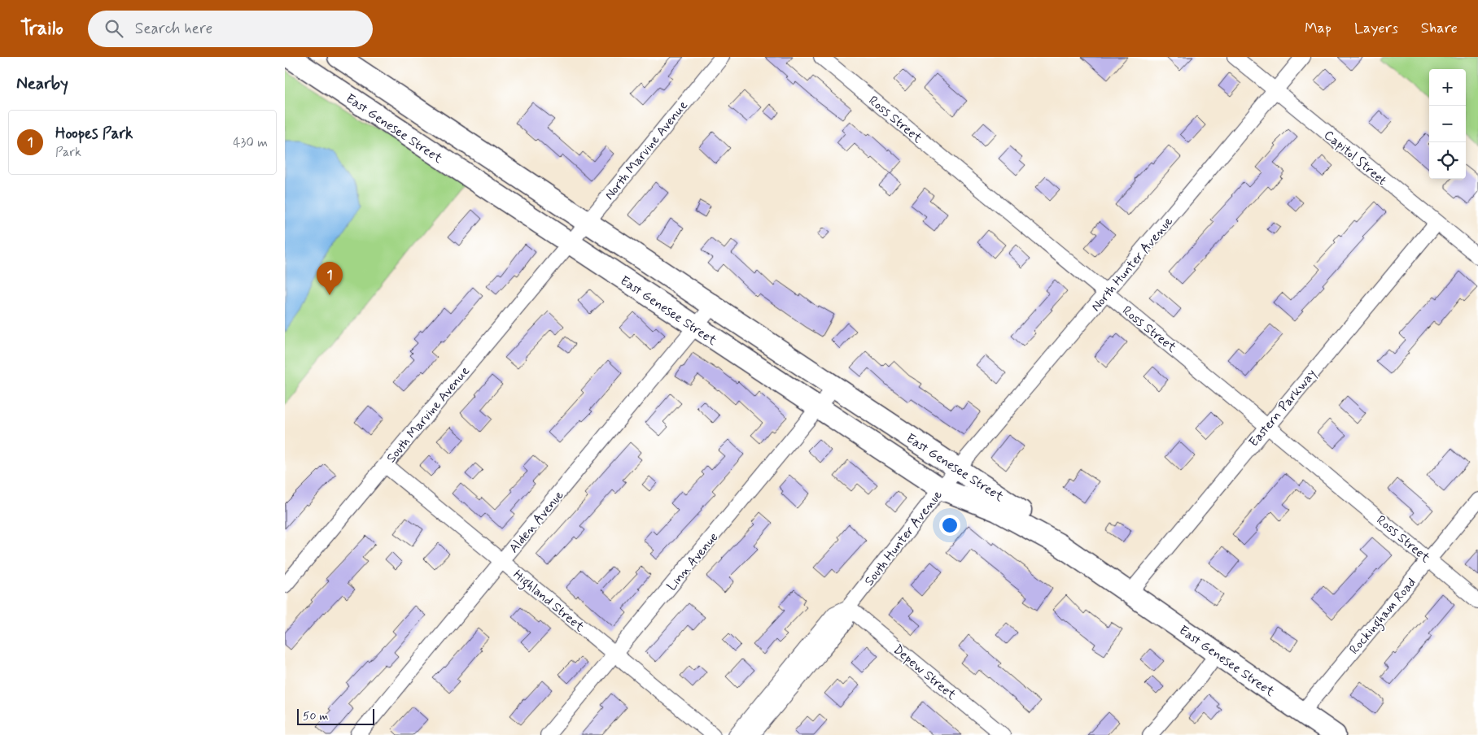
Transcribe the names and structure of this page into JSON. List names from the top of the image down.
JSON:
{
  "streets": {
    "highway": ["East Genesee Street"],
    "street": [
      "Ross Street",
      "North Marvine Avenue",
      "Capitol Street",
      "North Hunter Avenue",
      "Eastern Parkway",
      "South Marvine Avenue",
      "Alden Avenue",
      "South Hunter Avenue",
      "Linn Avenue",
      "Highland Street",
      "Rockingham Road",
      "Depew Street"
    ]
  },
  "crossings": [
    ["Ross Street", "North Hunter Avenue"],
    ["Ross Street", "Eastern Parkway"],
    ["Ross Street", "Rockingham Road"],
    ["East Genesee Street", "North Marvine Avenue"],
    ["East Genesee Street", "North Hunter Avenue"],
    ["East Genesee Street", "Eastern Parkway"],
    ["East Genesee Street", "South Marvine Avenue"],
    ["East Genesee Street", "Alden Avenue"],
    ["East Genesee Street", "South Hunter Avenue"],
    ["East Genesee Street", "Linn Avenue"],
    ["East Genesee Street", "Rockingham Road"],
    ["North Marvine Avenue", "South Marvine Avenue"],
    ["Capitol Street", "North Hunter Avenue"],
    ["Capitol Street", "Eastern Parkway"],
    ["North Hunter Avenue", "South Hunter Avenue"],
    ["South Marvine Avenue", "Highland Street"],
    ["Alden Avenue", "Highland Street"],
    ["South Hunter Avenue", "Depew Street"],
    ["Linn Avenue", "Highland Street"]
  ],
  "scale_bar": "50 m",
  "page": {
    "header": "Trailo",
    "search": "Search here",
    "nav": ["Map", "Layers", "Share"],
    "heading": "Nearby",
    "map_buttons": ["+", "−"],
    "list": [
      {
        "mark": "1",
        "name": "Hoopes Park",
        "note": "Park",
        "value": "430 m"
      }
    ],
    "pins": "1",
    "scale": "50 m"
  }
}
